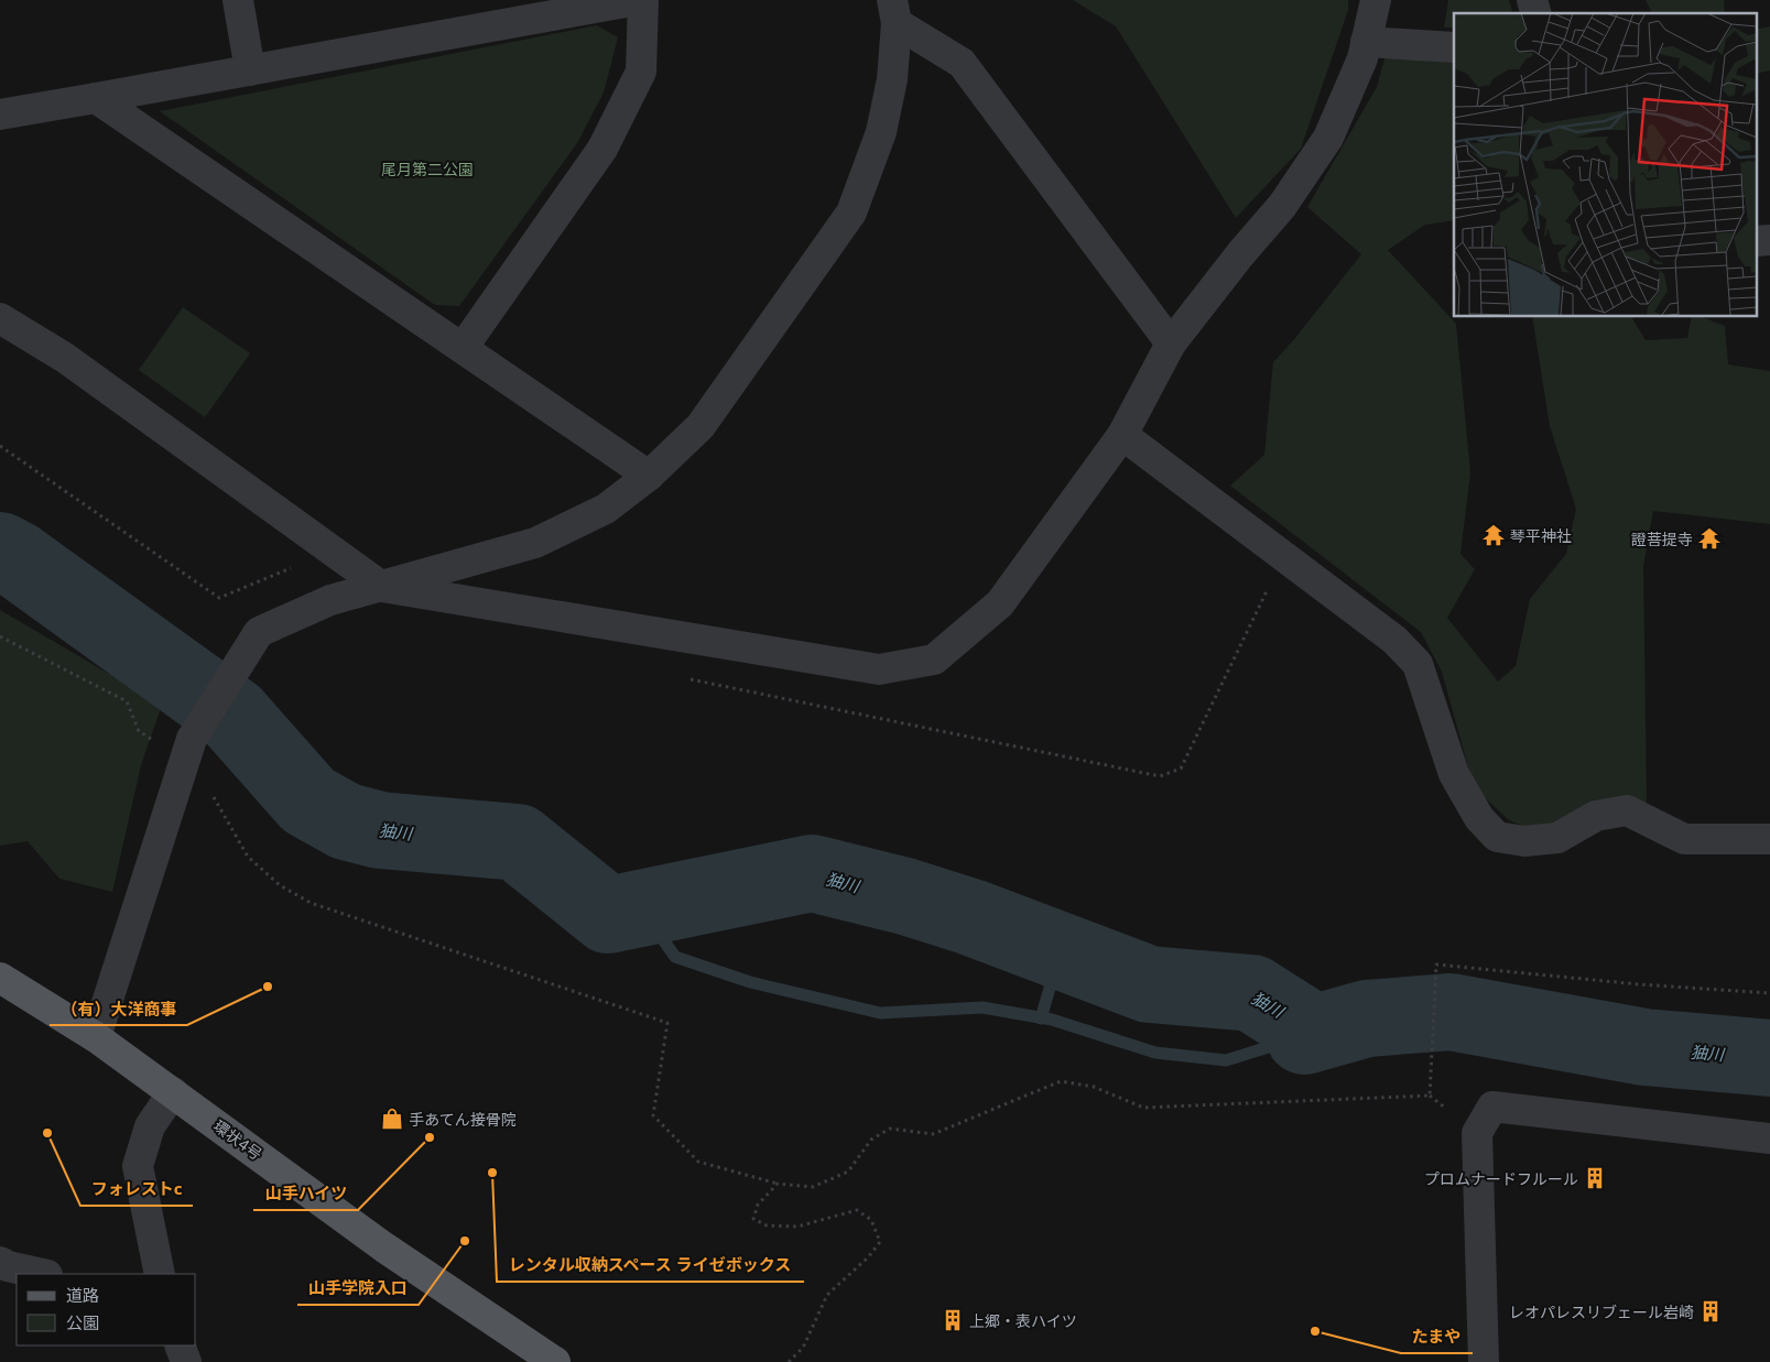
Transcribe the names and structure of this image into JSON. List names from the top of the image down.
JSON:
{
  "streets": {
    "main road": ["環状4号"]
  },
  "water": ["㹨川"],
  "parks": ["尾月第二公園"],
  "places": {
    "temple": ["琴平神社", "證菩提寺"],
    "other": [
      "（有）大洋商事",
      "フォレストc",
      "山手ハイツ",
      "レンタル収納スペース ライゼボックス",
      "山手学院入口",
      "たまや"
    ],
    "shop": ["手あてん接骨院"],
    "building": ["プロムナードフルール", "レオパレスリブェール岩崎", "上郷・表ハイツ"]
  },
  "legend": ["道路", "公園"]
}
